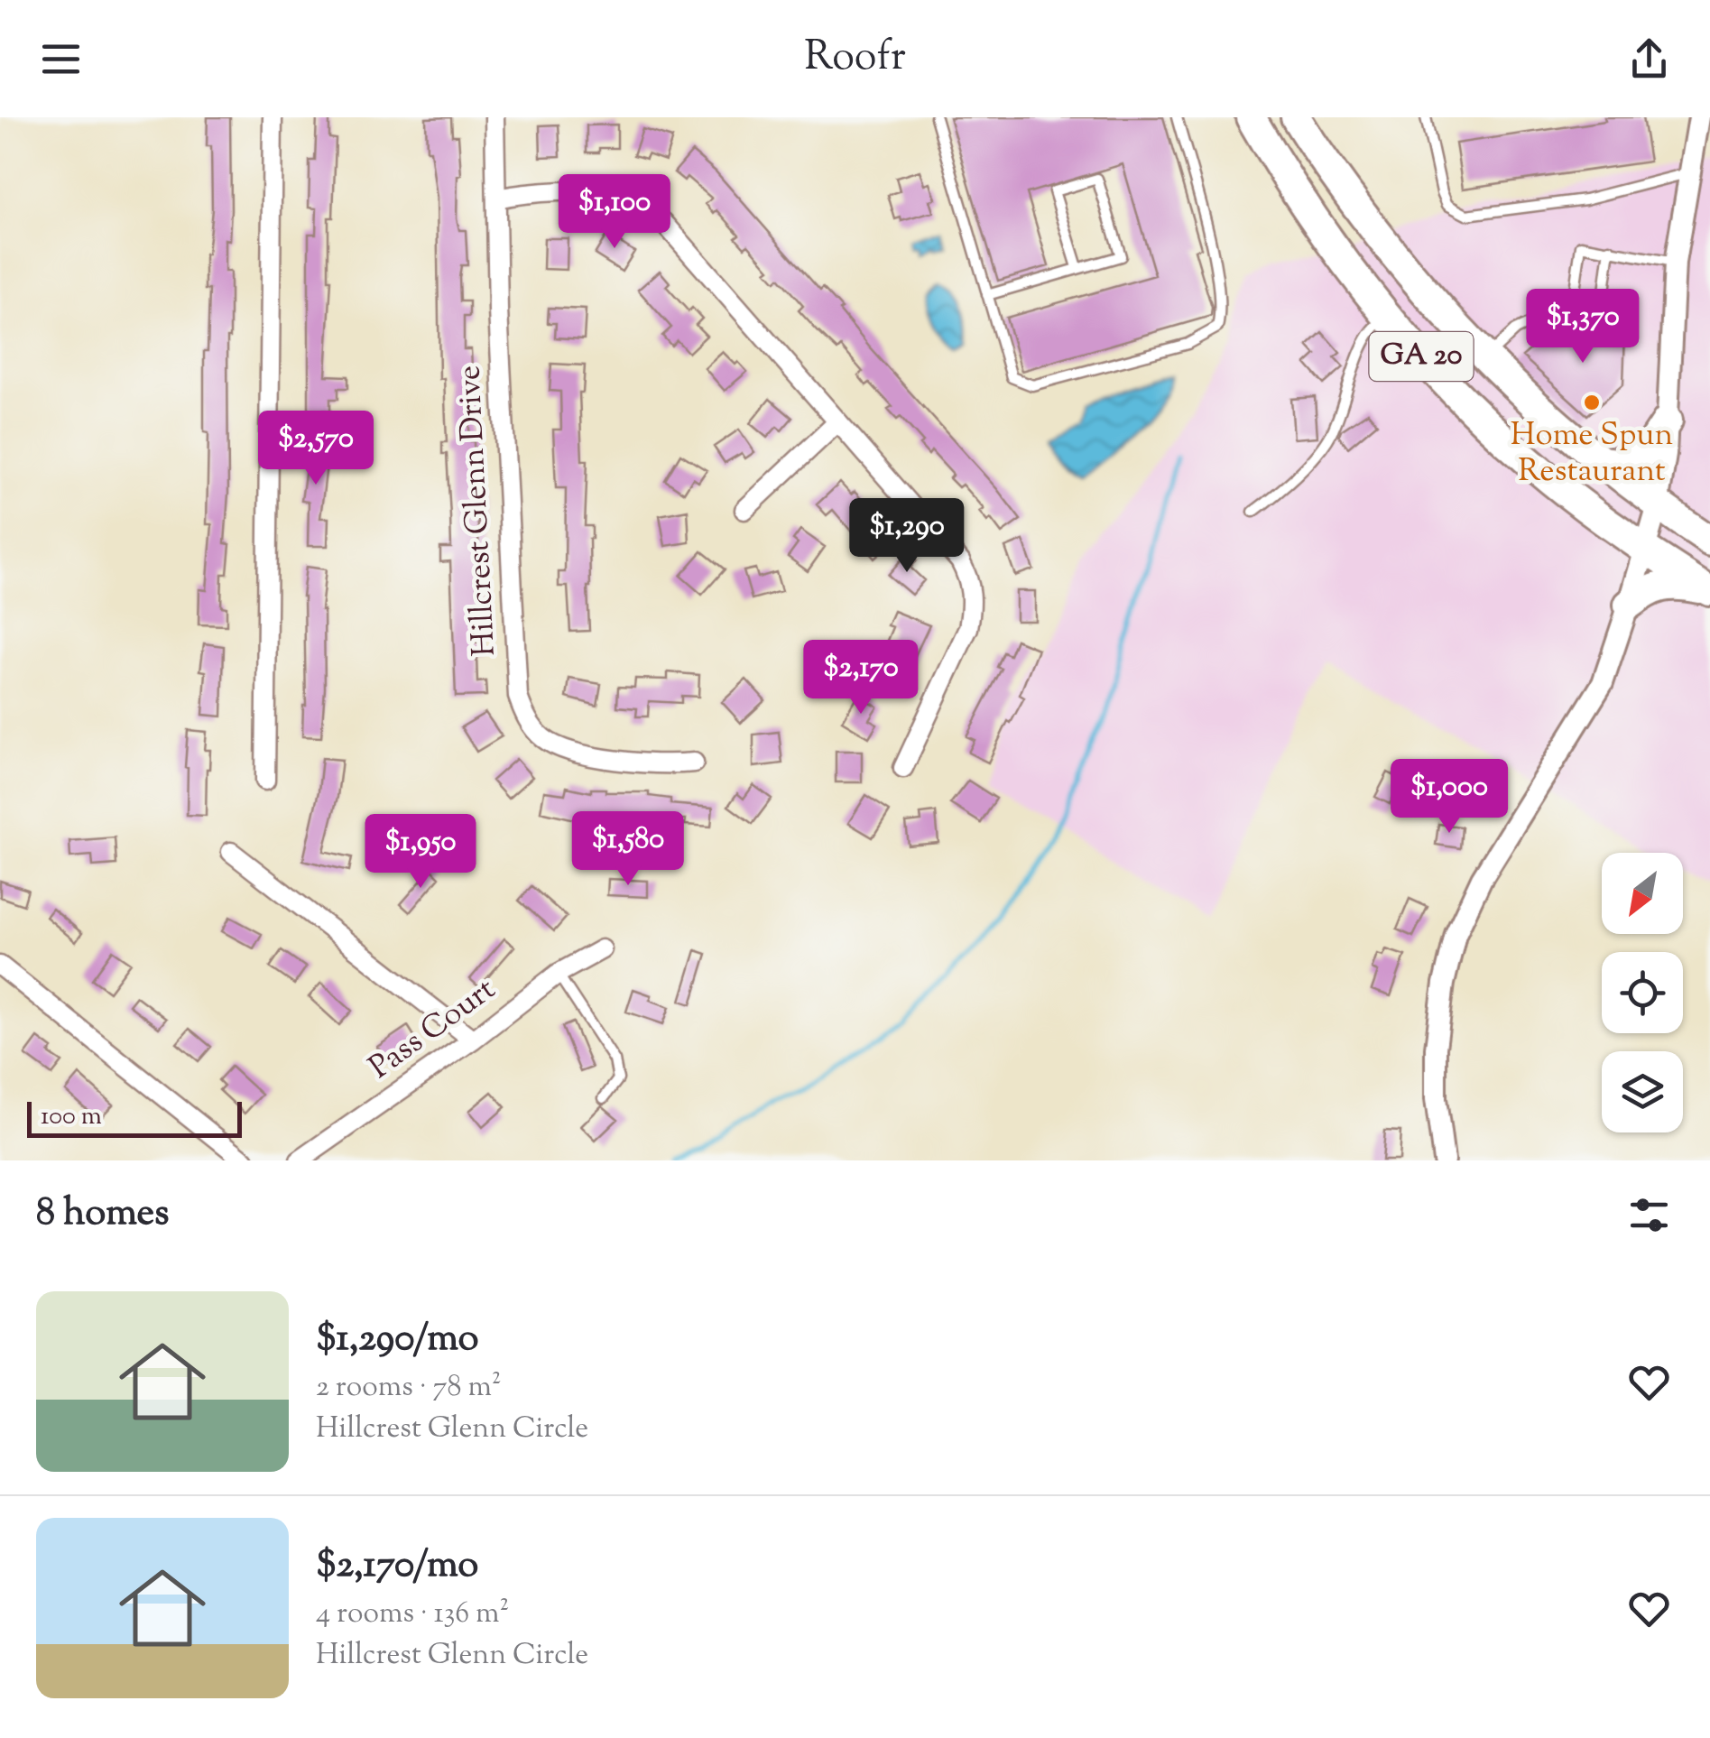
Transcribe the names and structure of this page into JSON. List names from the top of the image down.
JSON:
{
  "streets": {
    "highway": ["GA 20"],
    "street": ["Hillcrest Glenn Drive", "Pass Court"]
  },
  "places": ["Home Spun Restaurant"],
  "scale_bar": "100 m",
  "north": "bottom left",
  "page": {
    "header": "Roofr",
    "price": [
      "$1,100",
      "$1,370",
      "$2,570",
      "$1,290",
      "$2,170",
      "$1,000",
      "$1,580",
      "$1,950"
    ],
    "scale": "100 m",
    "heading": "8 homes",
    "list": [
      {
        "name": "$1,290/mo",
        "note": "2 rooms · 78 m² · Hillcrest Glenn Circle"
      },
      {
        "name": "$2,170/mo",
        "note": "4 rooms · 136 m² · Hillcrest Glenn Circle"
      }
    ]
  }
}
